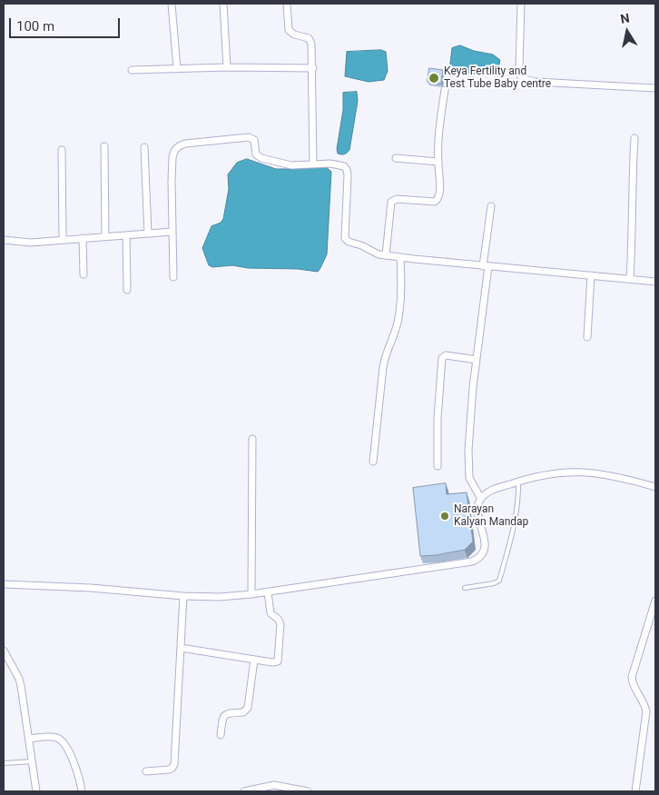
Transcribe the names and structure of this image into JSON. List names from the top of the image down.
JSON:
{
  "places": ["Keya Fertility and Test Tube Baby centre", "Narayan Kalyan Mandap"],
  "scale_bar": "100 m",
  "north": "top"
}
